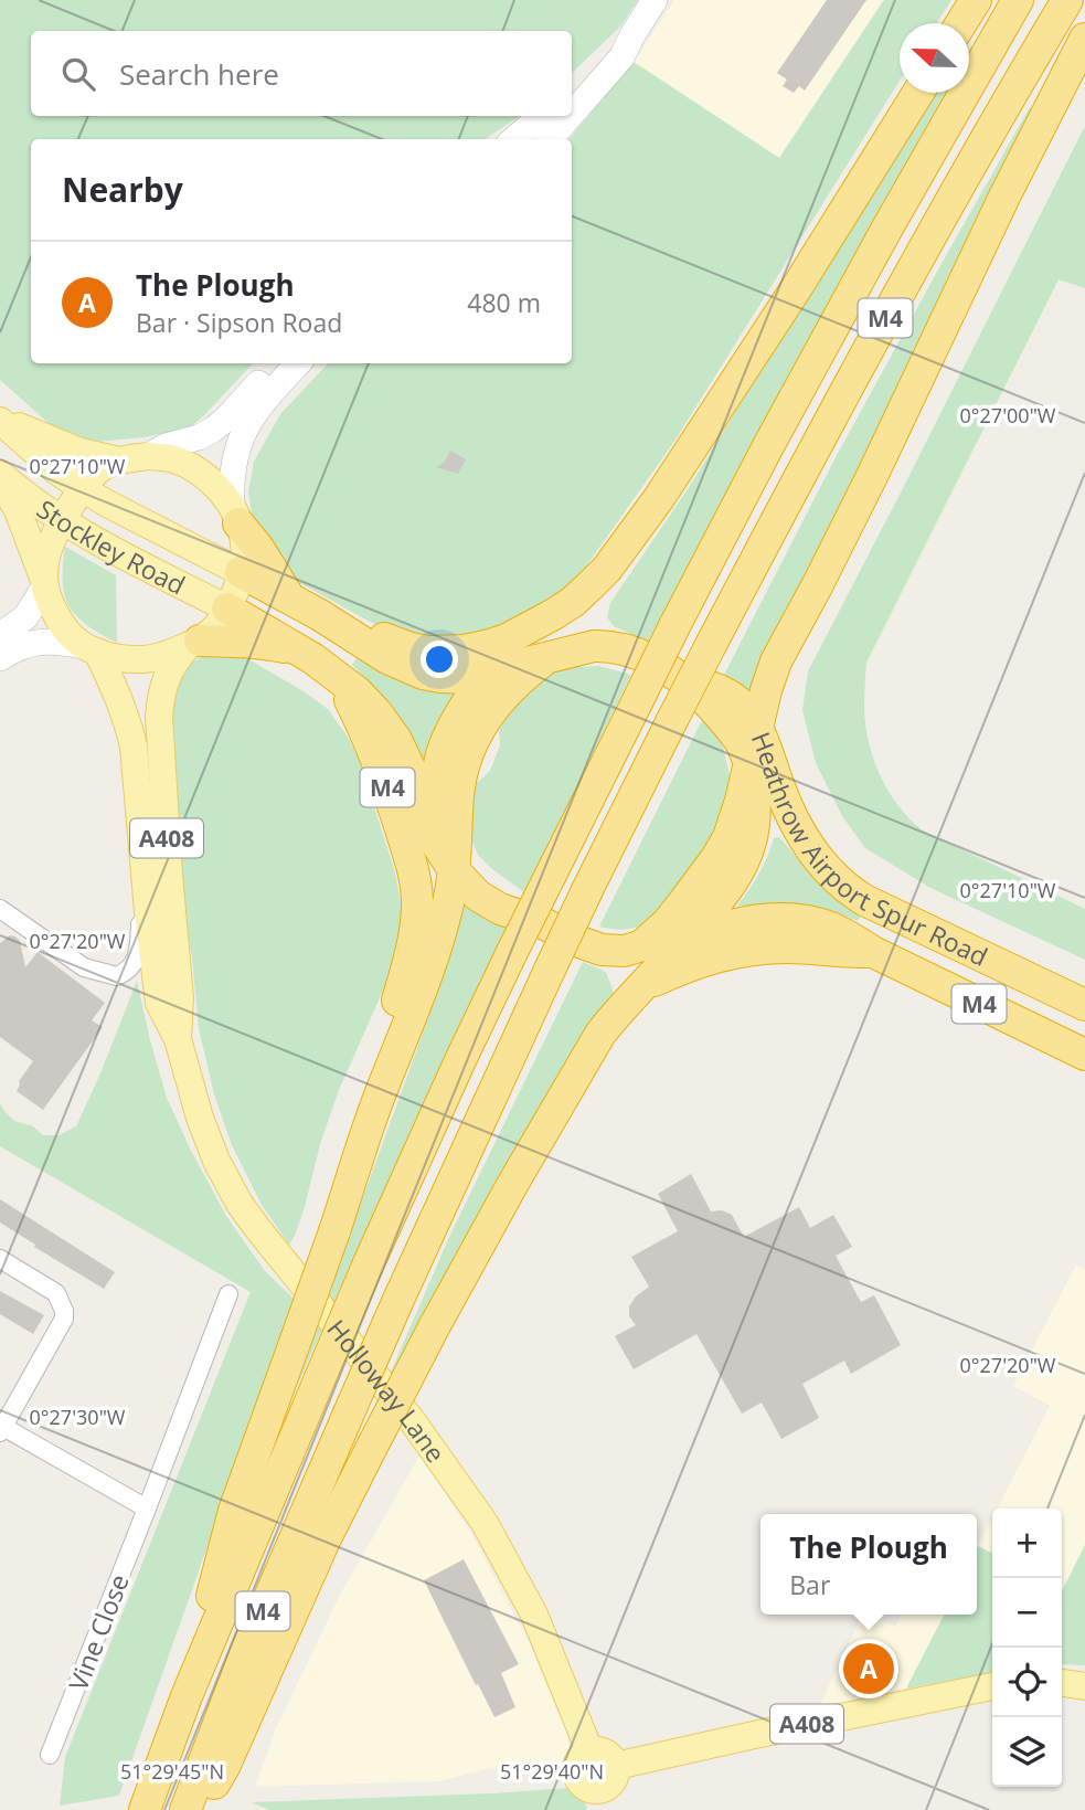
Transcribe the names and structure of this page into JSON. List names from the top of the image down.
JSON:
{
  "streets": {
    "highway": ["M4", "Heathrow Airport Spur Road"],
    "main road": ["Stockley Road", "A408", "Holloway Lane"],
    "street": ["Vine Close"]
  },
  "crossings": [
    ["M4", "Stockley Road"],
    ["M4", "A408"],
    ["M4", "Heathrow Airport Spur Road"],
    ["M4", "Holloway Lane"],
    ["Stockley Road", "A408"],
    ["A408", "Holloway Lane"]
  ],
  "north": "left",
  "page": {
    "search": "Search here",
    "heading": "Nearby",
    "list": [
      {
        "mark": "A",
        "name": "The Plough",
        "note": "Bar · Sipson Road",
        "value": "480 m"
      }
    ],
    "map_buttons": ["+", "−"],
    "popup": ["The Plough", "Bar"],
    "pins": "A"
  },
  "coordinates": [
    "0°27'00\"W",
    "0°27'10\"W",
    "0°27'20\"W",
    "0°27'30\"W",
    "51°29'45\"N",
    "51°29'40\"N"
  ]
}
